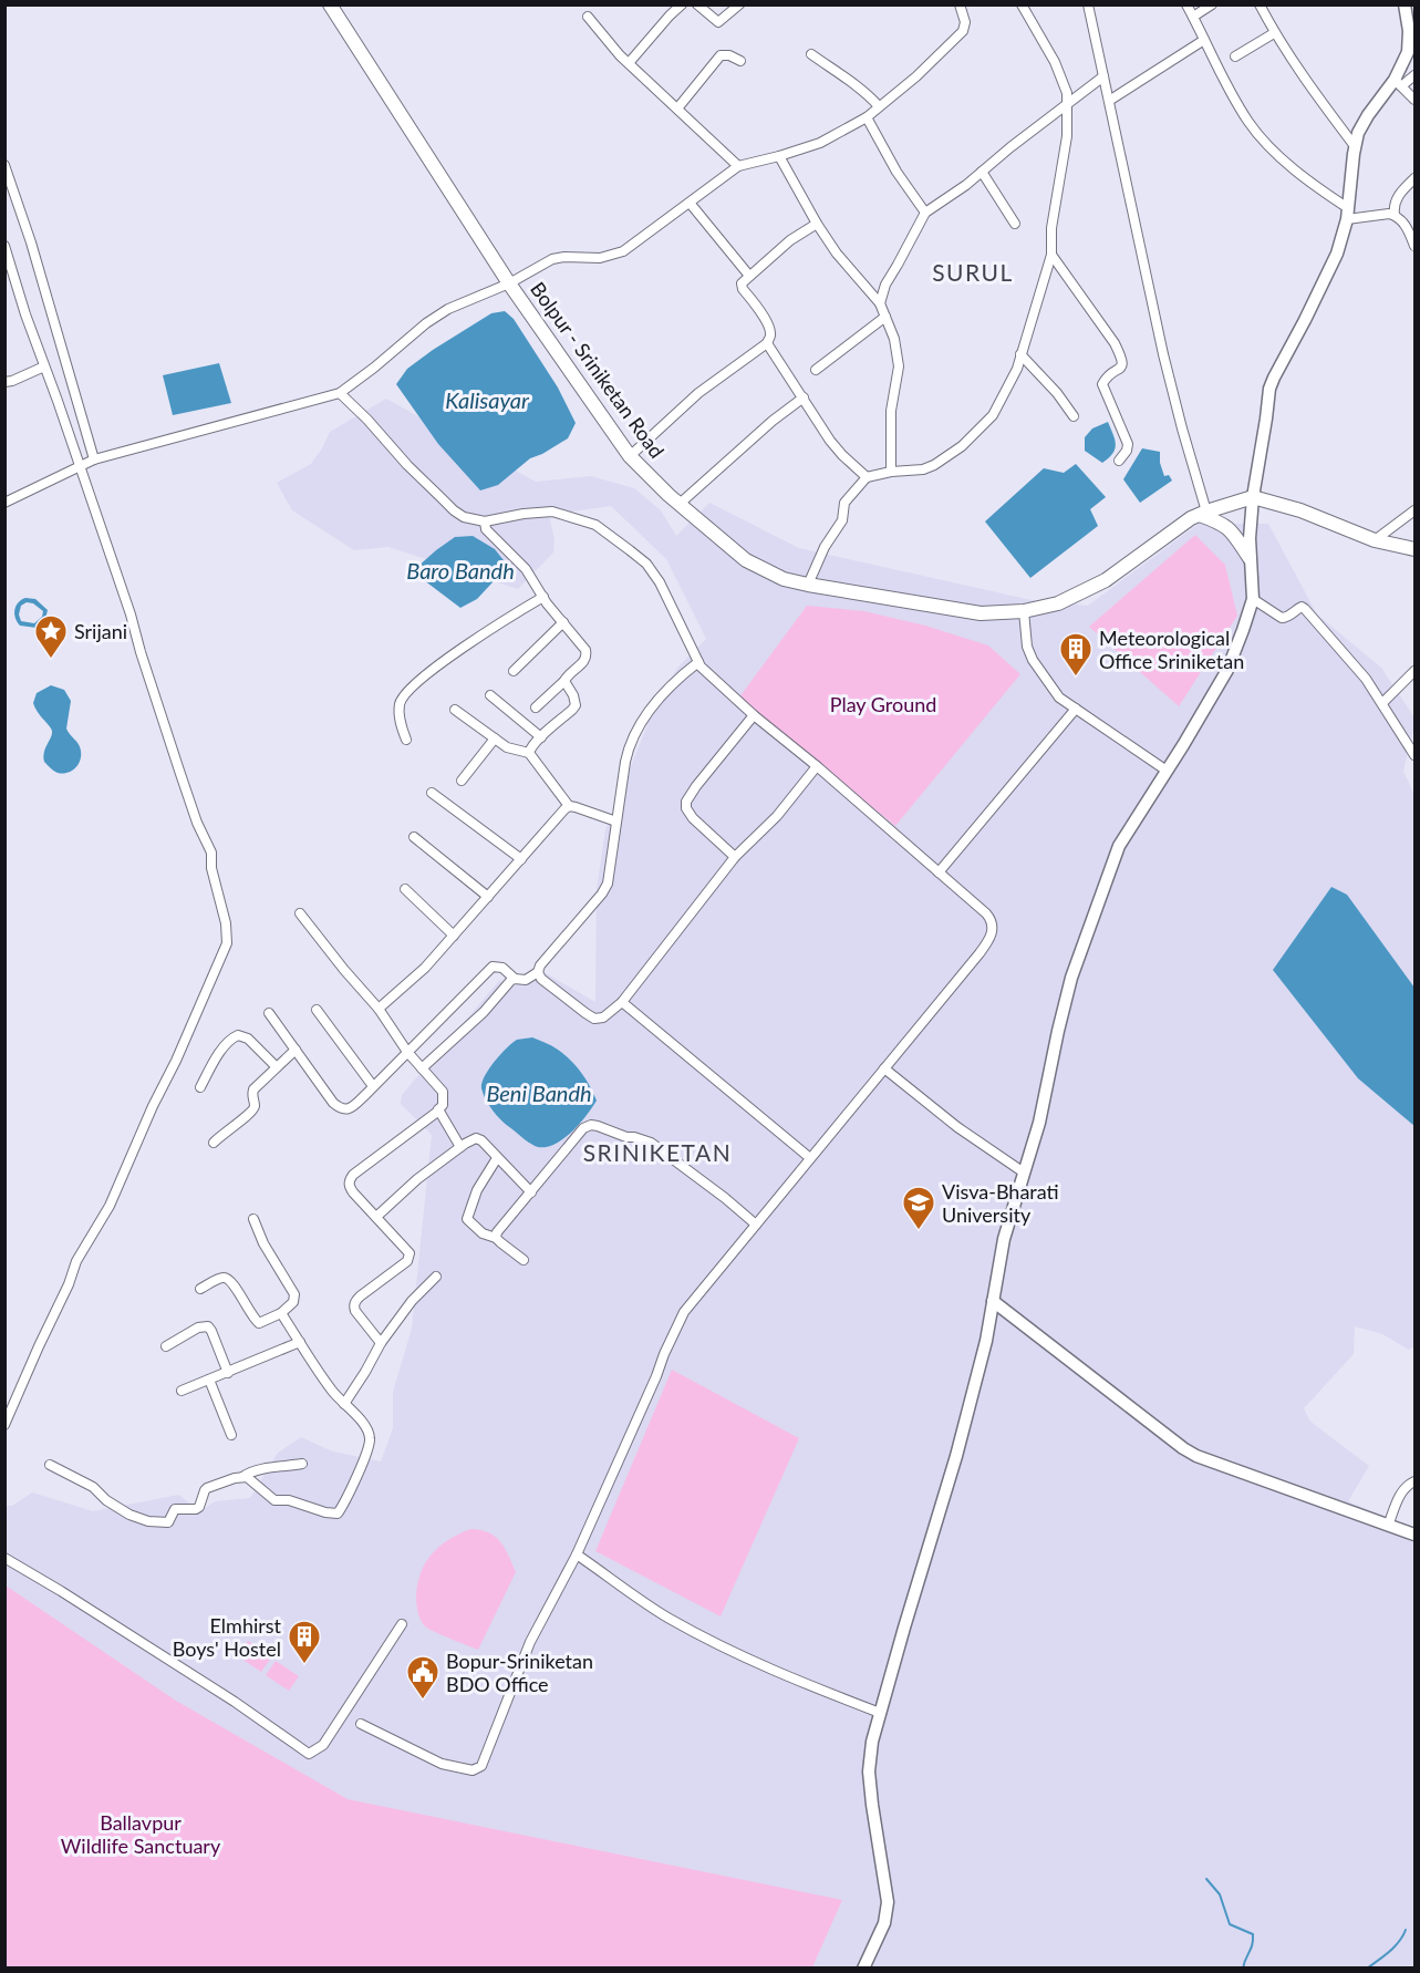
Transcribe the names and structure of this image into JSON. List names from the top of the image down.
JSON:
{
  "streets": {
    "main road": ["Bolpur - Sriniketan Road"]
  },
  "districts": ["SURUL", "SRINIKETAN"],
  "water": ["Kalisayar", "Baro Bandh", "Beni Bandh"],
  "parks": ["Play Ground", "Ballavpur Wildlife Sanctuary"],
  "places": {
    "place": ["Srijani"],
    "building": ["Meteorological Office Sriniketan", "Elmhirst Boys' Hostel"],
    "school or university": ["Visva-Bharati University"],
    "public building": ["Bopur-Sriniketan BDO Office"]
  }
}
